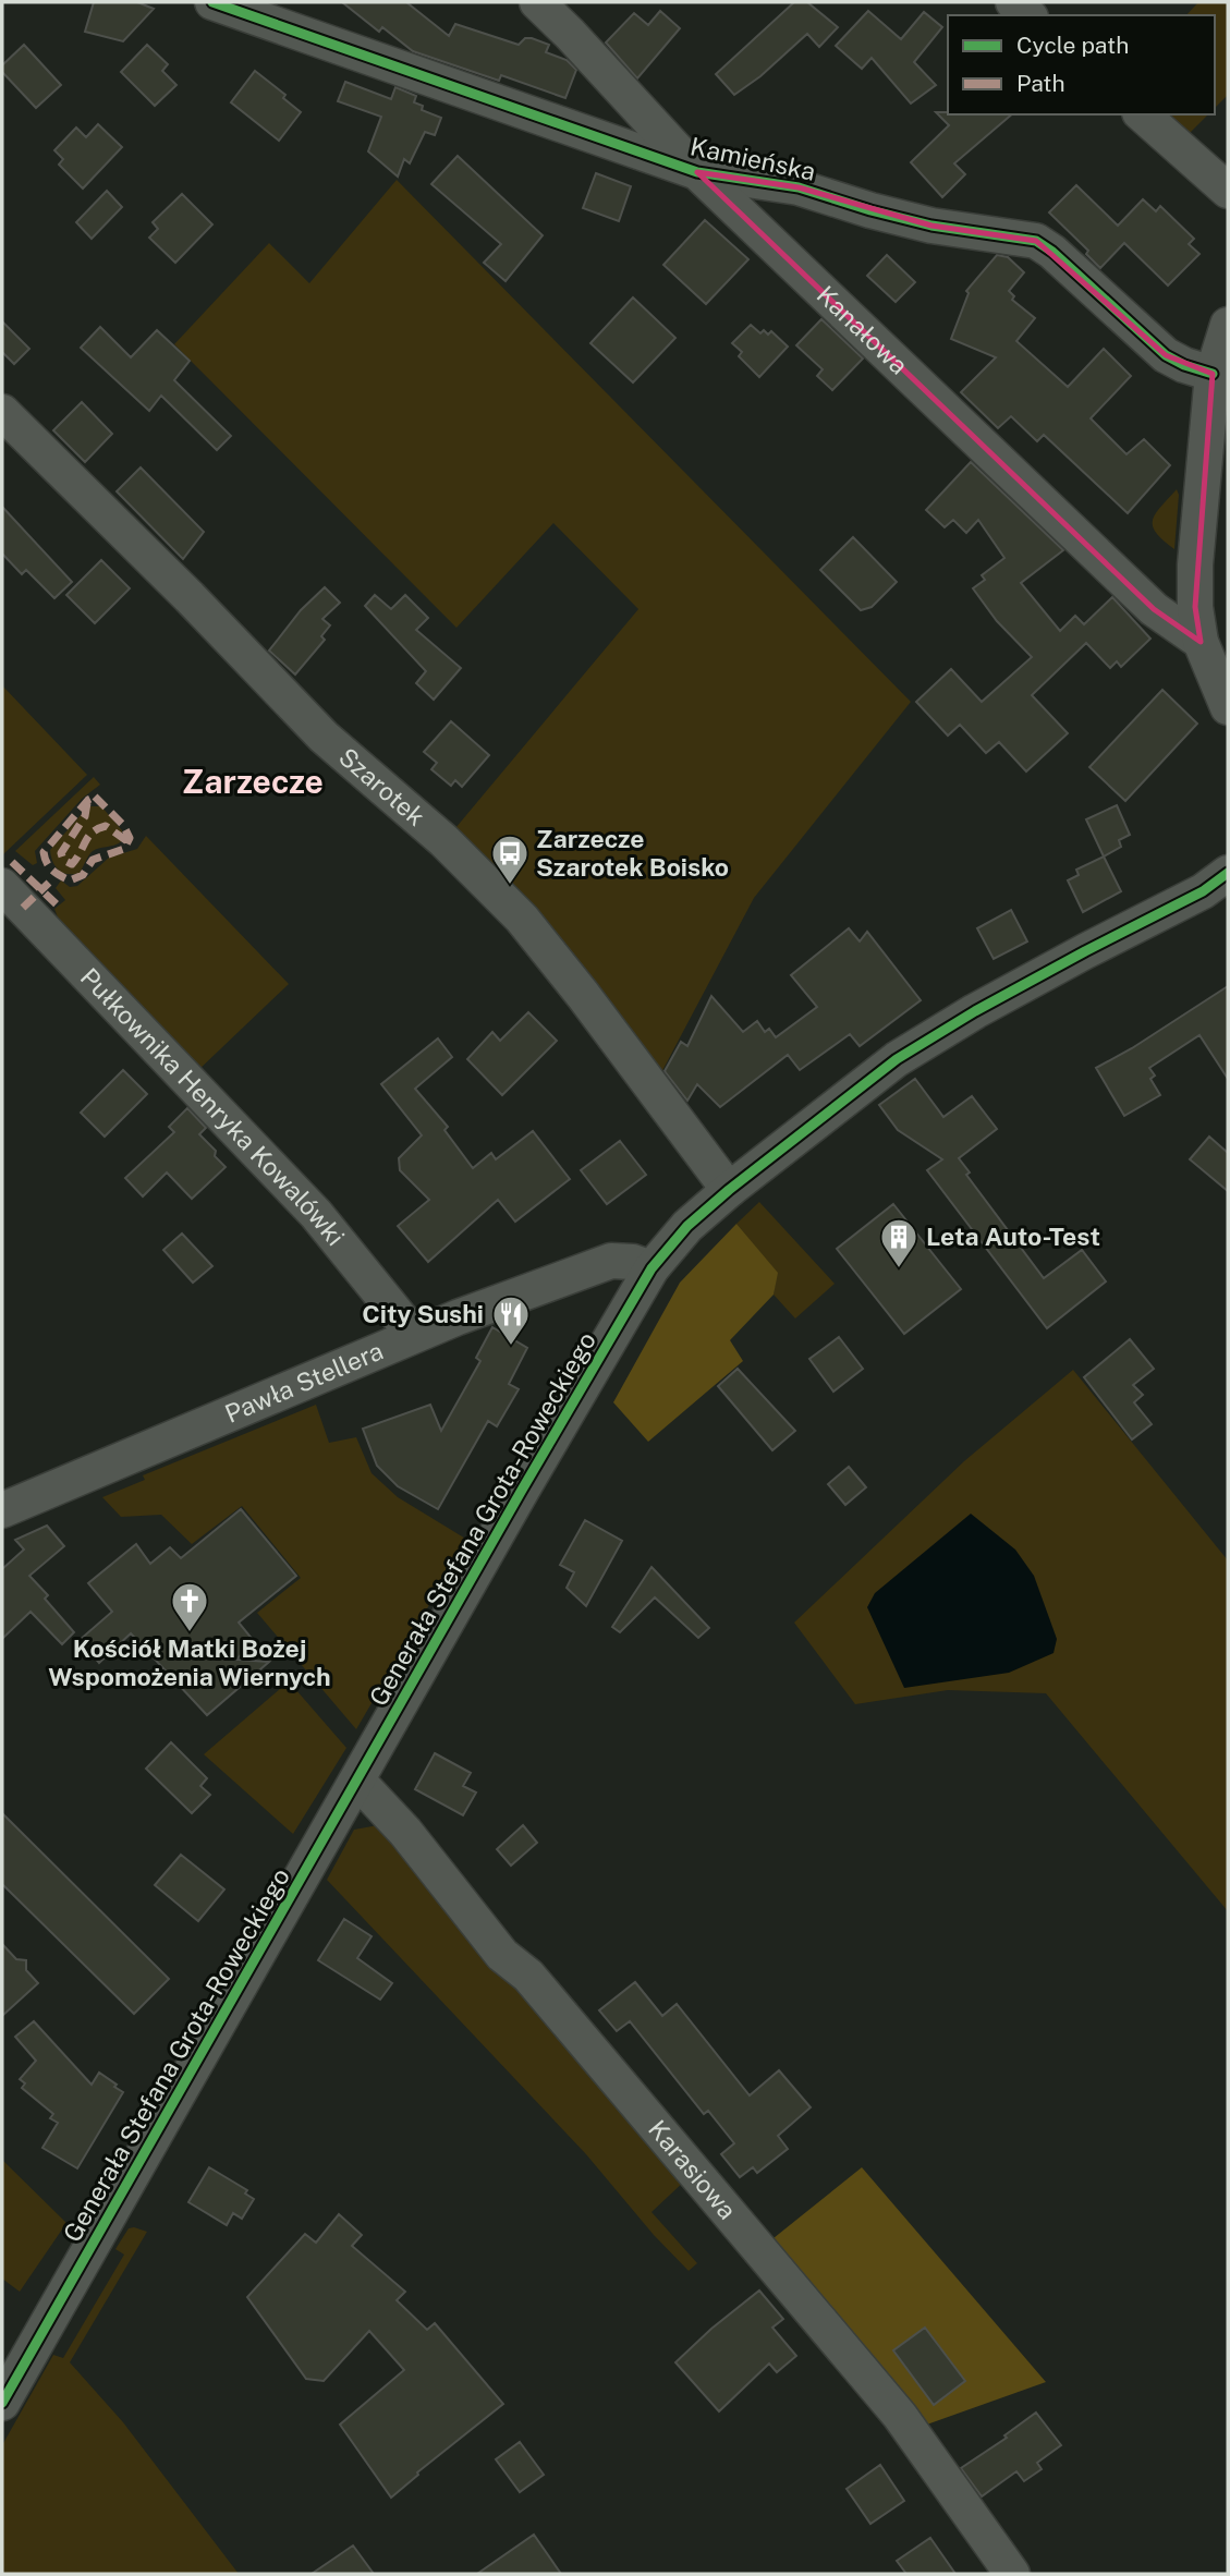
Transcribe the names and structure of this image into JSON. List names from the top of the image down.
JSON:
{
  "streets": {
    "street": [
      "Kamieńska",
      "Kanałowa",
      "Szarotek",
      "Pułkownika Henryka Kowalówki",
      "Pawła Stellera",
      "Generała Stefana Grota-Roweckiego",
      "Karasiowa"
    ]
  },
  "crossings": [
    ["Kamieńska", "Kanałowa"],
    ["Szarotek", "Generała Stefana Grota-Roweckiego"],
    ["Pułkownika Henryka Kowalówki", "Pawła Stellera"],
    ["Pawła Stellera", "Generała Stefana Grota-Roweckiego"],
    ["Generała Stefana Grota-Roweckiego", "Karasiowa"]
  ],
  "districts": ["Zarzecze"],
  "places": {
    "bus stop": ["Zarzecze Szarotek Boisko"],
    "building": ["Leta Auto-Test"],
    "restaurant": ["City Sushi"],
    "church": ["Kościół Matki Bożej Wspomożenia Wiernych"]
  },
  "legend": ["Cycle path", "Path"]
}
